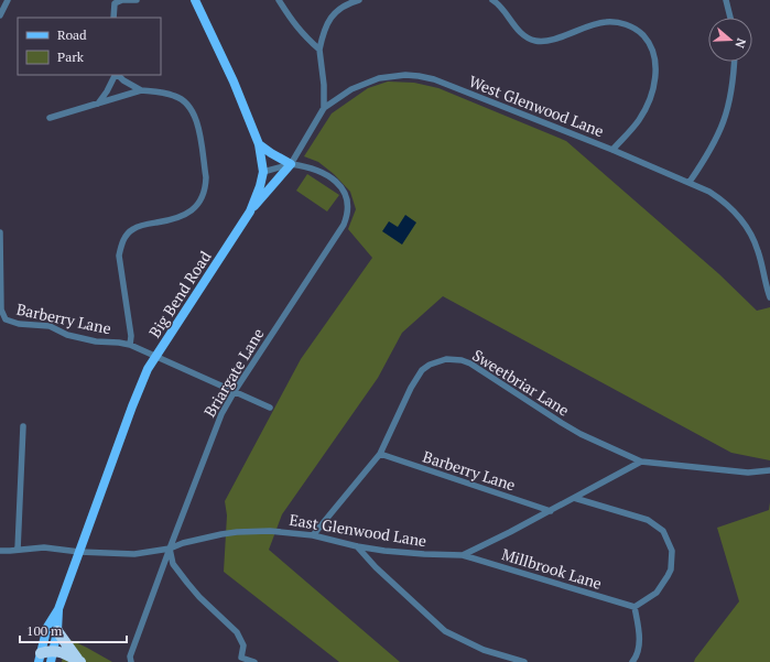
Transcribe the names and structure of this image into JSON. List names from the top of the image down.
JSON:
{
  "streets": {
    "main road": ["Big Bend Road"],
    "street": [
      "West Glenwood Lane",
      "Barberry Lane",
      "Briargate Lane",
      "Sweetbriar Lane",
      "East Glenwood Lane",
      "Millbrook Lane"
    ]
  },
  "crossings": [
    ["West Glenwood Lane", "Briargate Lane"],
    ["Big Bend Road", "Barberry Lane"],
    ["Big Bend Road", "East Glenwood Lane"],
    ["Barberry Lane", "Briargate Lane"],
    ["Barberry Lane", "Sweetbriar Lane"],
    ["Barberry Lane", "East Glenwood Lane"],
    ["Briargate Lane", "East Glenwood Lane"],
    ["Sweetbriar Lane", "East Glenwood Lane"],
    ["East Glenwood Lane", "Millbrook Lane"]
  ],
  "legend": ["Road", "Park"],
  "scale_bar": "100 m",
  "north": "right"
}
